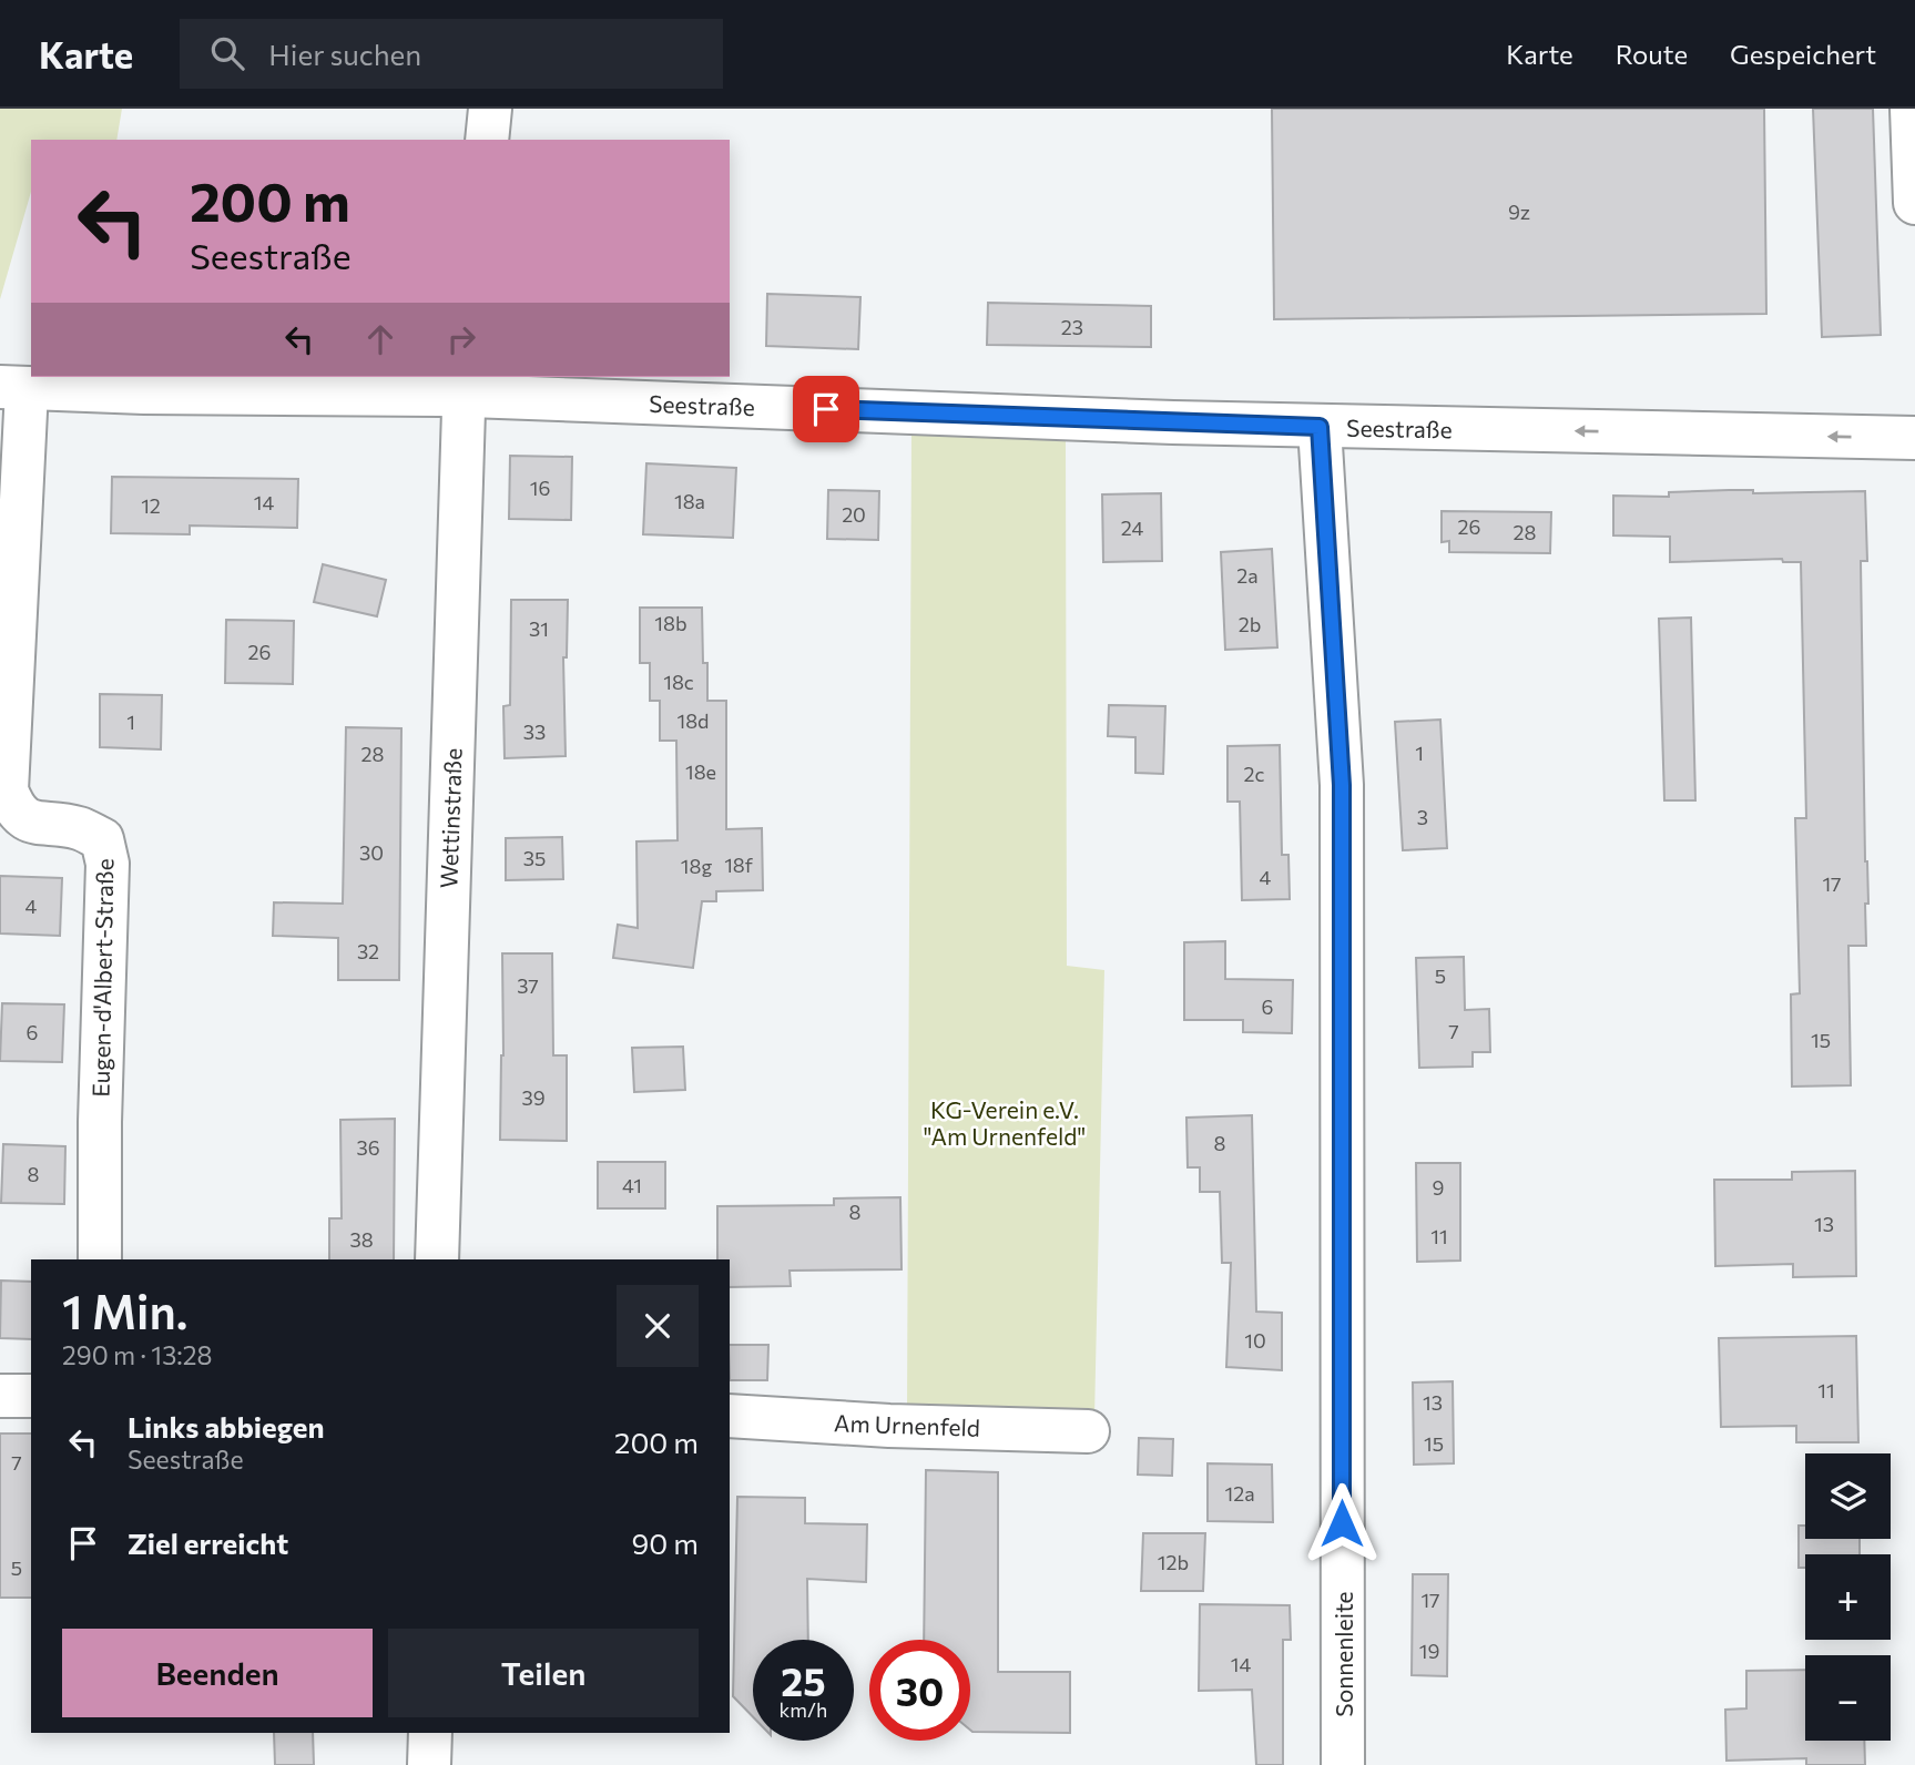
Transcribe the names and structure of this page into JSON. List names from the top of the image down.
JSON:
{
  "streets": {
    "street": [
      "Seestraße",
      "Wettinstraße",
      "Eugen-d'Albert-Straße",
      "Am Urnenfeld",
      "Sonnenleite"
    ]
  },
  "crossings": [
    ["Seestraße", "Wettinstraße"],
    ["Seestraße", "Eugen-d'Albert-Straße"],
    ["Seestraße", "Sonnenleite"]
  ],
  "parks": ["KG-Verein e.V. \"Am Urnenfeld\""],
  "house_numbers": [
    "9z",
    "23",
    "16",
    "18a",
    "14",
    "12",
    "20",
    "26",
    "24",
    "28",
    "2a",
    "18b",
    "2b",
    "31",
    "26",
    "18c",
    "18d",
    "1",
    "33",
    "1",
    "28",
    "18e",
    "2c",
    "3",
    "30",
    "35",
    "18f",
    "18g",
    "4",
    "17",
    "4",
    "32",
    "5",
    "37",
    "6",
    "7",
    "6",
    "15",
    "39",
    "8",
    "36",
    "8",
    "41",
    "9",
    "8",
    "13",
    "11",
    "38",
    "10",
    "11",
    "13",
    "15",
    "7",
    "12a",
    "12b",
    "5",
    "17",
    "19",
    "14"
  ],
  "page": {
    "header": "Karte",
    "search": "Hier suchen",
    "nav": ["Karte", "Route", "Gespeichert"],
    "turn": ["200 m", "Seestraße"],
    "heading": ["1 Min.", "290 m · 13:28"],
    "list": [
      {
        "name": "Links abbiegen",
        "note": "Seestraße",
        "value": "200 m"
      },
      {
        "name": "Ziel erreicht",
        "value": "90 m"
      }
    ],
    "map_buttons": ["+", "−"],
    "buttons": ["Beenden", "Teilen"],
    "speed": "25 km/h",
    "limit": "30"
  }
}
